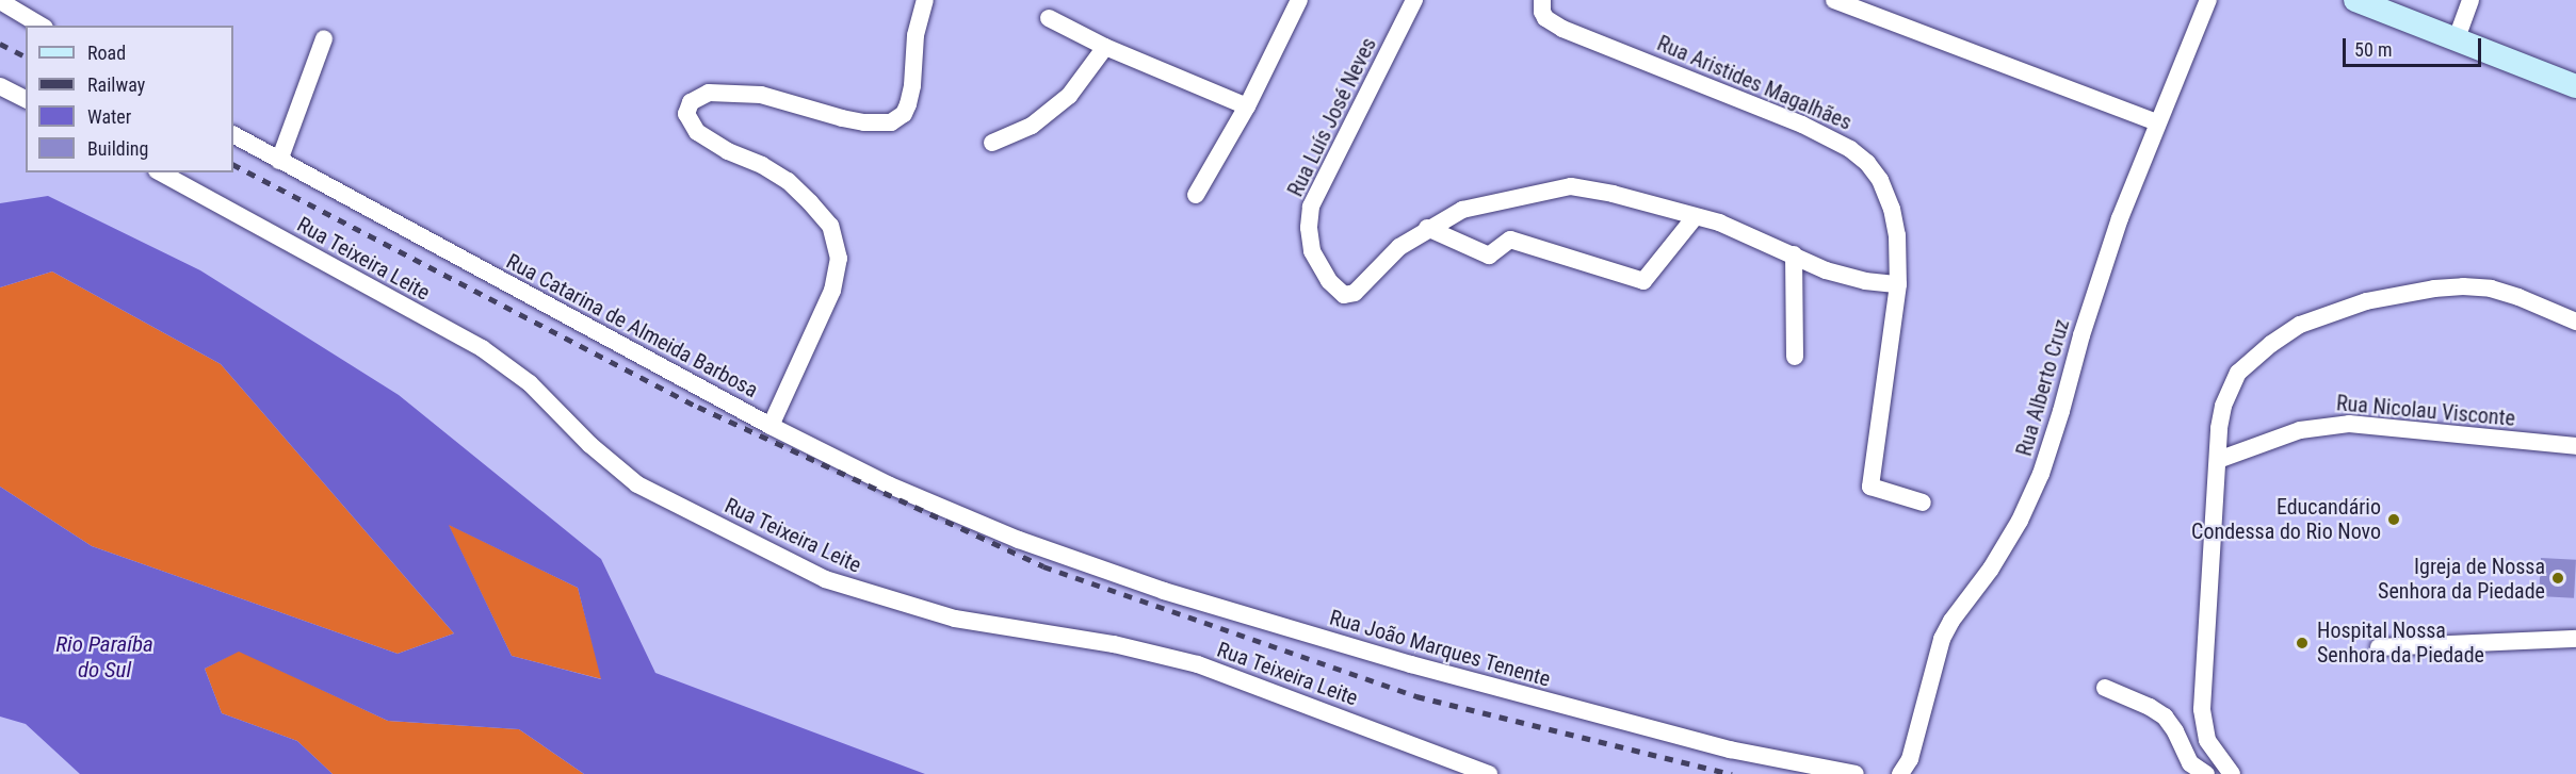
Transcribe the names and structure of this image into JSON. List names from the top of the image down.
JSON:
{
  "streets": {
    "street": [
      "Rua Aristides Magalhães",
      "Rua Luís José Neves",
      "Rua Teixeira Leite",
      "Rua Catarina de Almeida Barbosa",
      "Rua Alberto Cruz",
      "Rua Nicolau Visconte",
      "Rua João Marques Tenente"
    ]
  },
  "crossings": [
    ["Rua Aristides Magalhães", "Rua Luís José Neves"],
    ["Rua Catarina de Almeida Barbosa", "Rua João Marques Tenente"]
  ],
  "water": ["Rio Paraíba do Sul"],
  "places": ["Educandário Condessa do Rio Novo", "Igreja de Nossa Senhora da Piedade", "Hospital Nossa Senhora da Piedade"],
  "legend": [
    "Road",
    "Railway",
    "Water",
    "Building"
  ],
  "scale_bar": "50 m"
}
